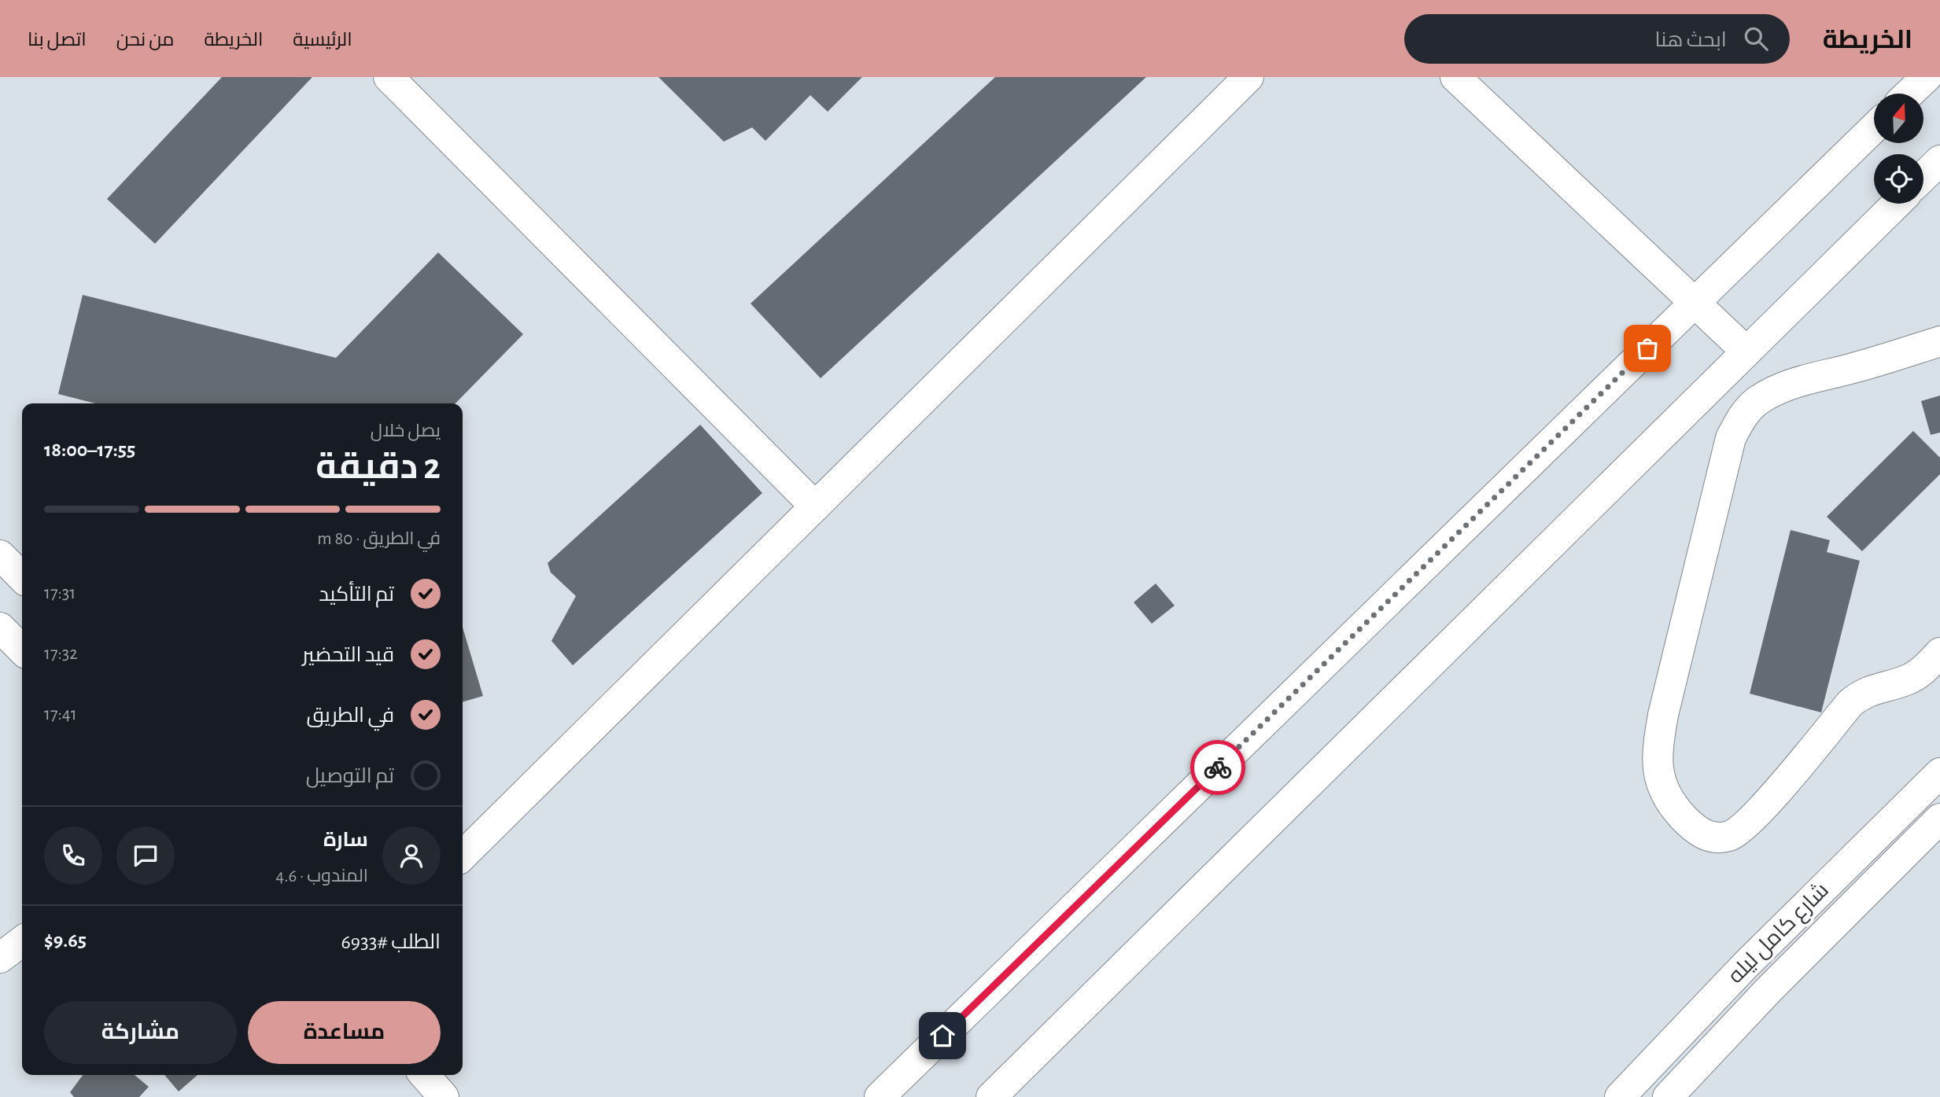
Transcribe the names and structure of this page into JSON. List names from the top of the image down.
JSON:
{
  "streets": {
    "street": ["شارع كامل ليله"]
  },
  "north": "top",
  "page": {
    "header": "الخريطة",
    "search": "ابحث هنا",
    "nav": [
      "الرئيسية",
      "الخريطة",
      "من نحن",
      "اتصل بنا"
    ],
    "heading": ["2 دقيقة", "يصل خلال", "17:55–18:00"],
    "panel": [
      "سارة",
      "المندوب · 4.6",
      "الطلب #6933",
      "$9.65"
    ],
    "bar": "في الطريق · 80 m",
    "list": [
      ["تم التأكيد", "17:31"],
      ["قيد التحضير", "17:32"],
      ["في الطريق", "17:41"],
      "تم التوصيل"
    ],
    "buttons": ["مساعدة", "مشاركة"]
  }
}
